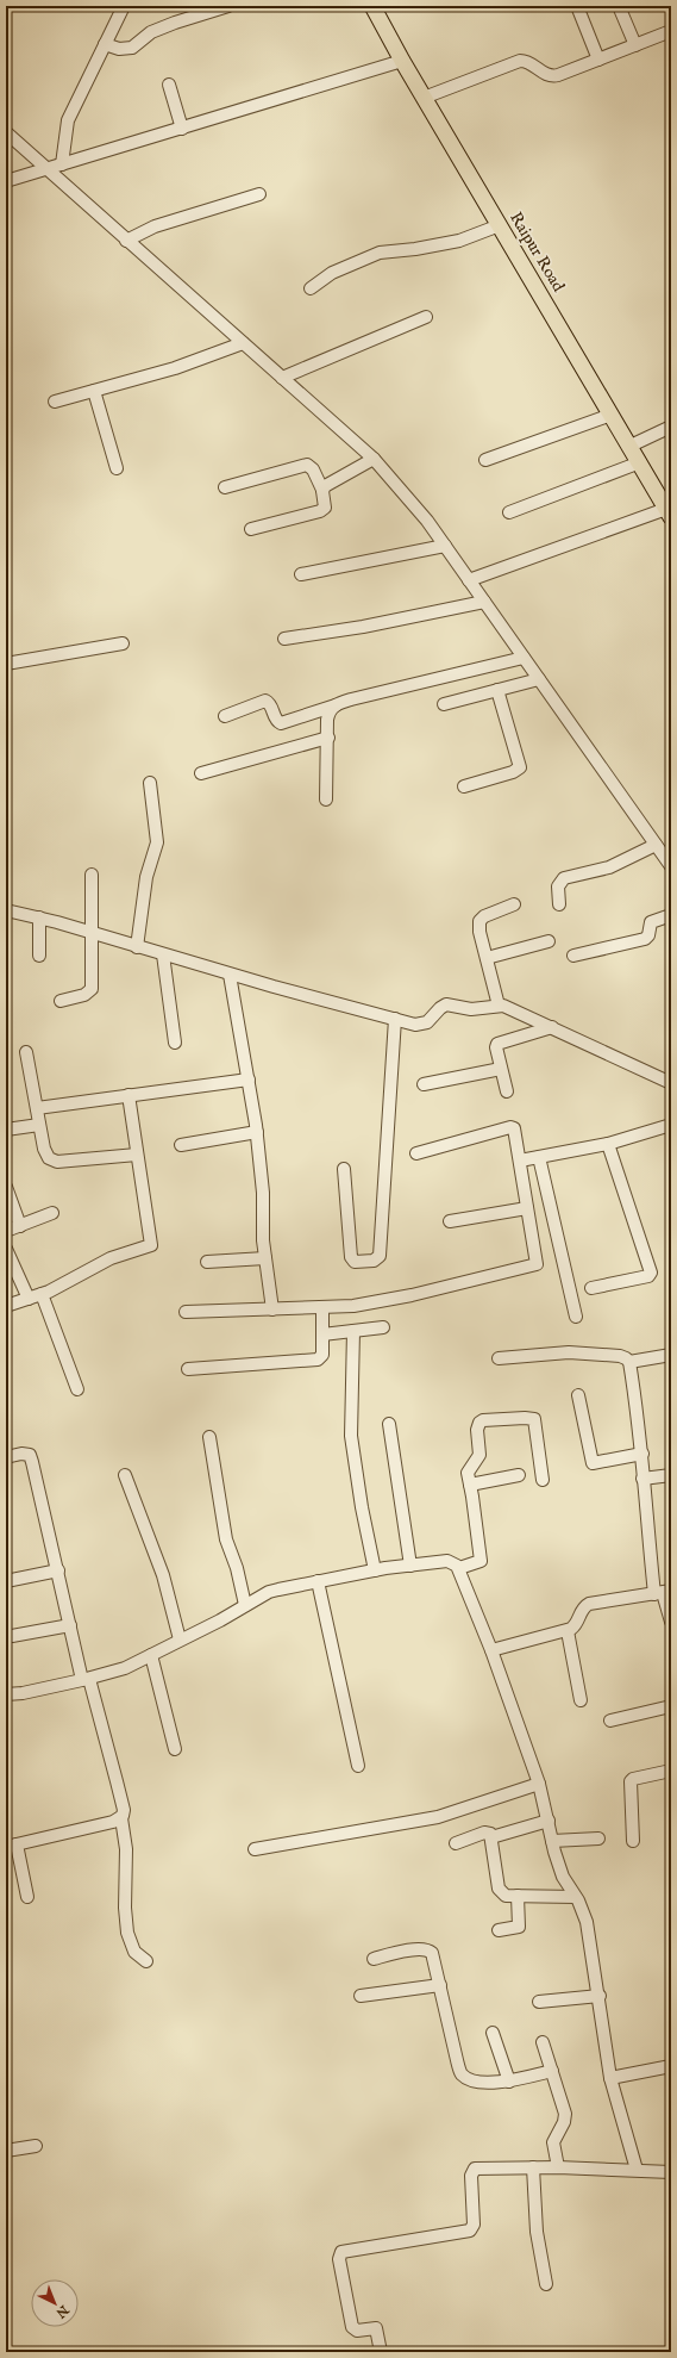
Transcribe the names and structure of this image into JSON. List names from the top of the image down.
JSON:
{
  "streets": {
    "main road": ["Raipur Road"]
  },
  "north": "bottom right"
}
